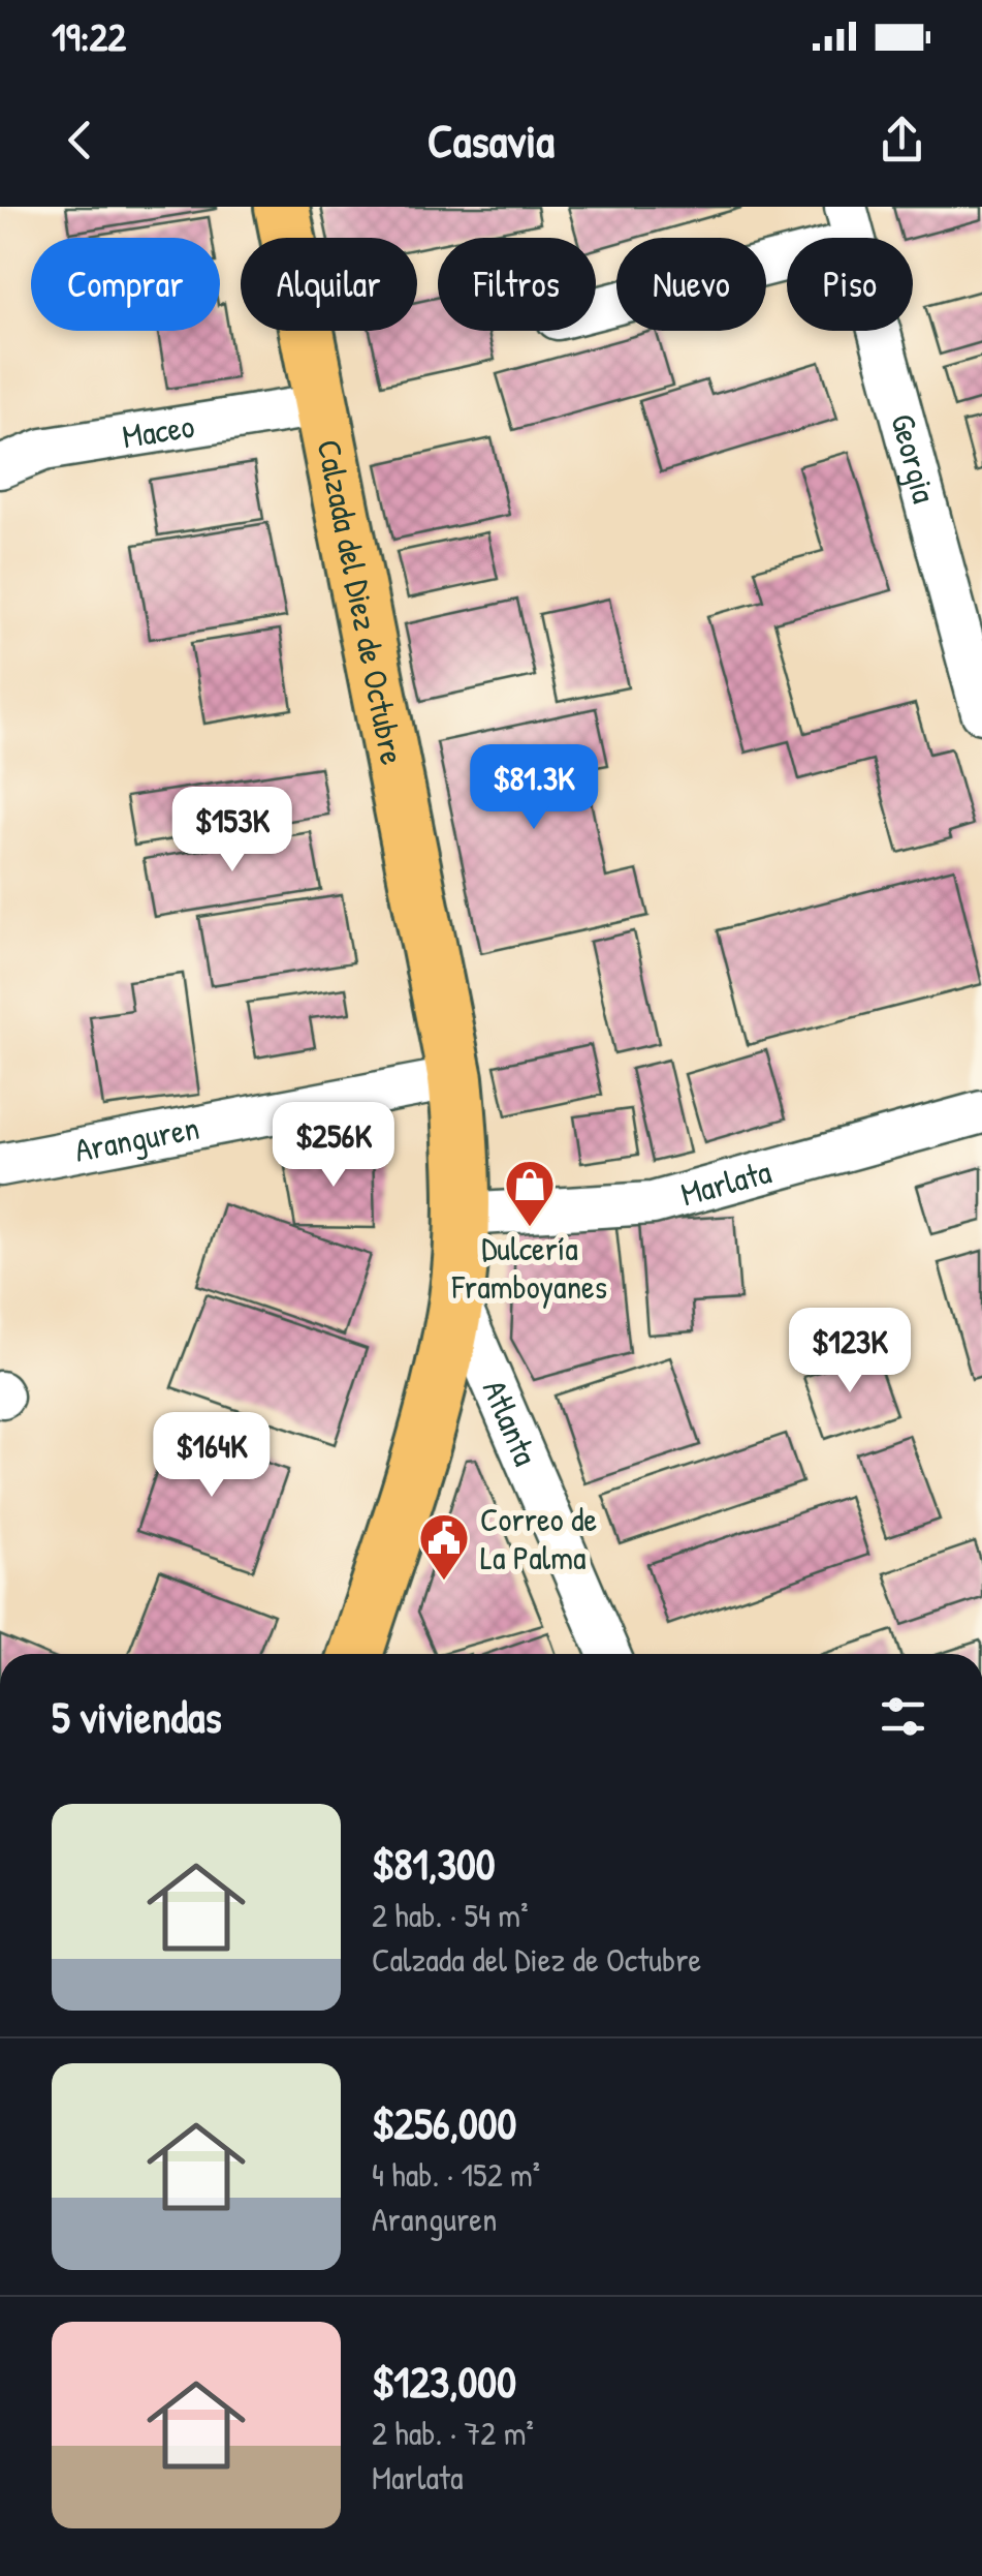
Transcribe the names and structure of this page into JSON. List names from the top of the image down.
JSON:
{
  "streets": {
    "main road": ["Calzada del Diez de Octubre"],
    "street": [
      "Maceo",
      "Georgia",
      "Aranguren",
      "Marlata",
      "Atlanta"
    ]
  },
  "crossings": [
    ["Maceo", "Calzada del Diez de Octubre"],
    ["Calzada del Diez de Octubre", "Aranguren"],
    ["Calzada del Diez de Octubre", "Marlata"],
    ["Calzada del Diez de Octubre", "Atlanta"]
  ],
  "places": {
    "shop": ["Dulcería Framboyanes"],
    "public building": ["Correo de La Palma"]
  },
  "page": {
    "status": "19:22",
    "header": "Casavia",
    "chip": [
      "Comprar",
      "Alquilar",
      "Filtros",
      "Nuevo",
      "Piso"
    ],
    "price": [
      "$81.3K",
      "$153K",
      "$256K",
      "$123K",
      "$164K"
    ],
    "heading": "5 viviendas",
    "list": [
      {
        "name": "$81,300",
        "note": "2 hab. · 54 m² · Calzada del Diez de Octubre"
      },
      {
        "name": "$256,000",
        "note": "4 hab. · 152 m² · Aranguren"
      },
      {
        "name": "$123,000",
        "note": "2 hab. · 72 m² · Marlata"
      }
    ]
  }
}
